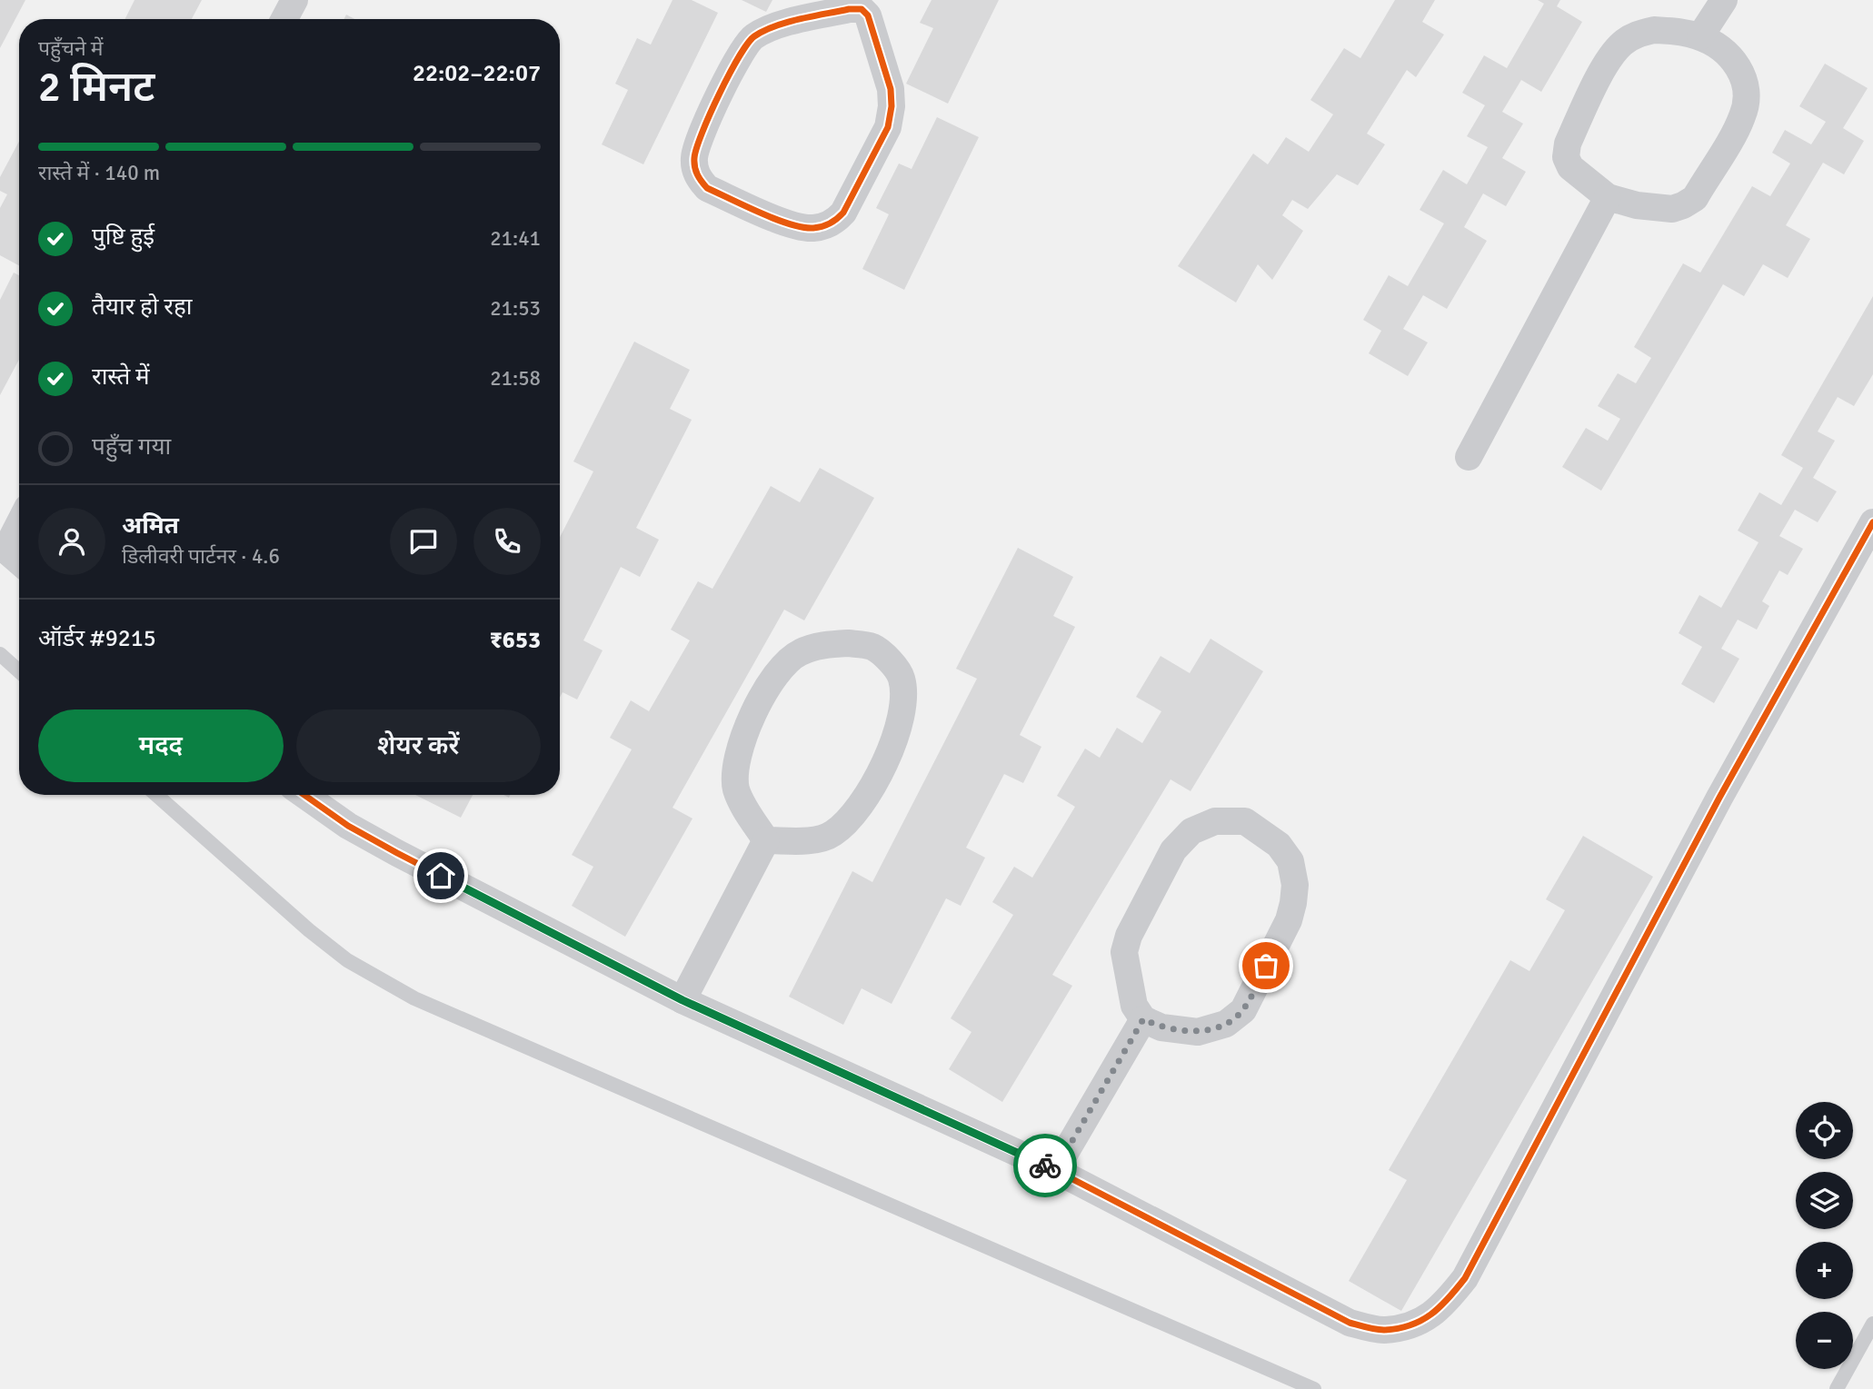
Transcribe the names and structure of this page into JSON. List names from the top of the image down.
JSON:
{
  "page": {
    "heading": ["2 मिनट", "पहुँचने में", "22:02–22:07"],
    "panel": [
      "अमित",
      "डिलीवरी पार्टनर · 4.6",
      "ऑर्डर #9215",
      "₹653"
    ],
    "bar": "रास्ते में · 140 m",
    "list": [
      ["पुष्टि हुई", "21:41"],
      ["तैयार हो रहा", "21:53"],
      ["रास्ते में", "21:58"],
      "पहुँच गया"
    ],
    "buttons": ["मदद", "शेयर करें"],
    "map_buttons": ["+", "−"]
  }
}
